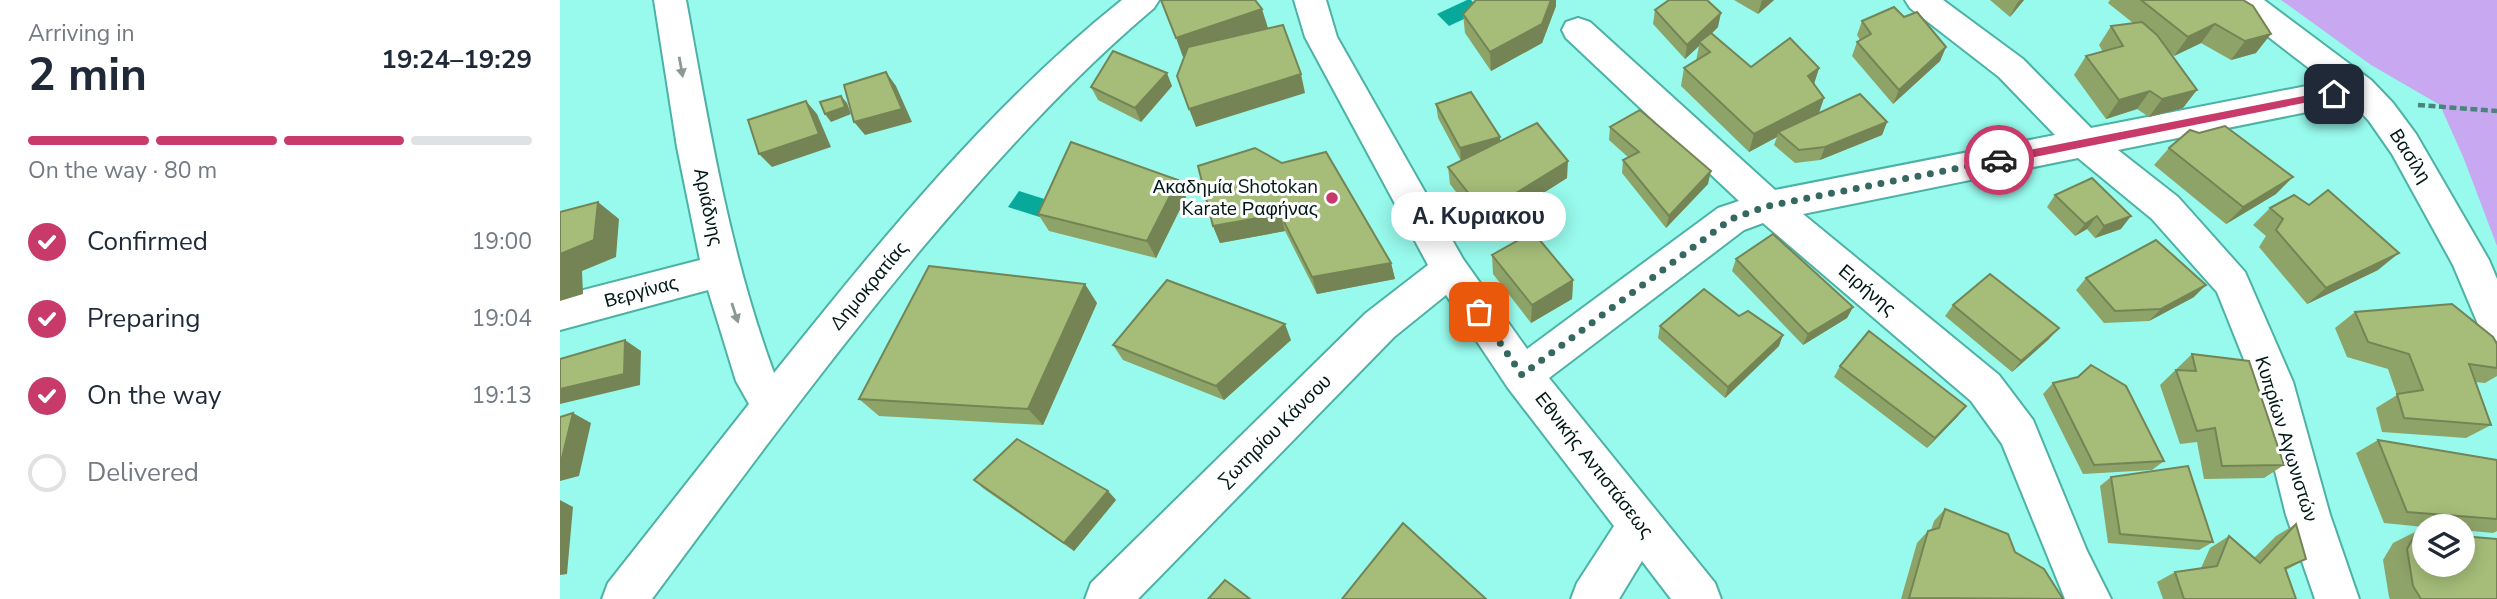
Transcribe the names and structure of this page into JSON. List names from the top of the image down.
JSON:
{
  "streets": {
    "street": [
      "Βασίλη",
      "Αριάδνης",
      "Δημοκρατίας",
      "Ειρήνης",
      "Βεργίνας",
      "Σωτηρίου Κάνσου",
      "Κυπρίων Αγωνιστών",
      "Εθνικής Αντιστάσεως"
    ]
  },
  "crossings": [
    ["Αριάδνης", "Δημοκρατίας"],
    ["Αριάδνης", "Βεργίνας"],
    ["Σωτηρίου Κάνσου", "Εθνικής Αντιστάσεως"]
  ],
  "one_way": ["Αριάδνης"],
  "places": ["Ακαδημία Shotokan Karate Ραφήνας", "Α. Κυριακου"],
  "page": {
    "heading": ["2 min", "Arriving in", "19:24–19:29"],
    "bar": "On the way · 80 m",
    "bubble": "Α. Κυριακου",
    "list": [
      ["Confirmed", "19:00"],
      ["Preparing", "19:04"],
      ["On the way", "19:13"],
      "Delivered"
    ]
  }
}
